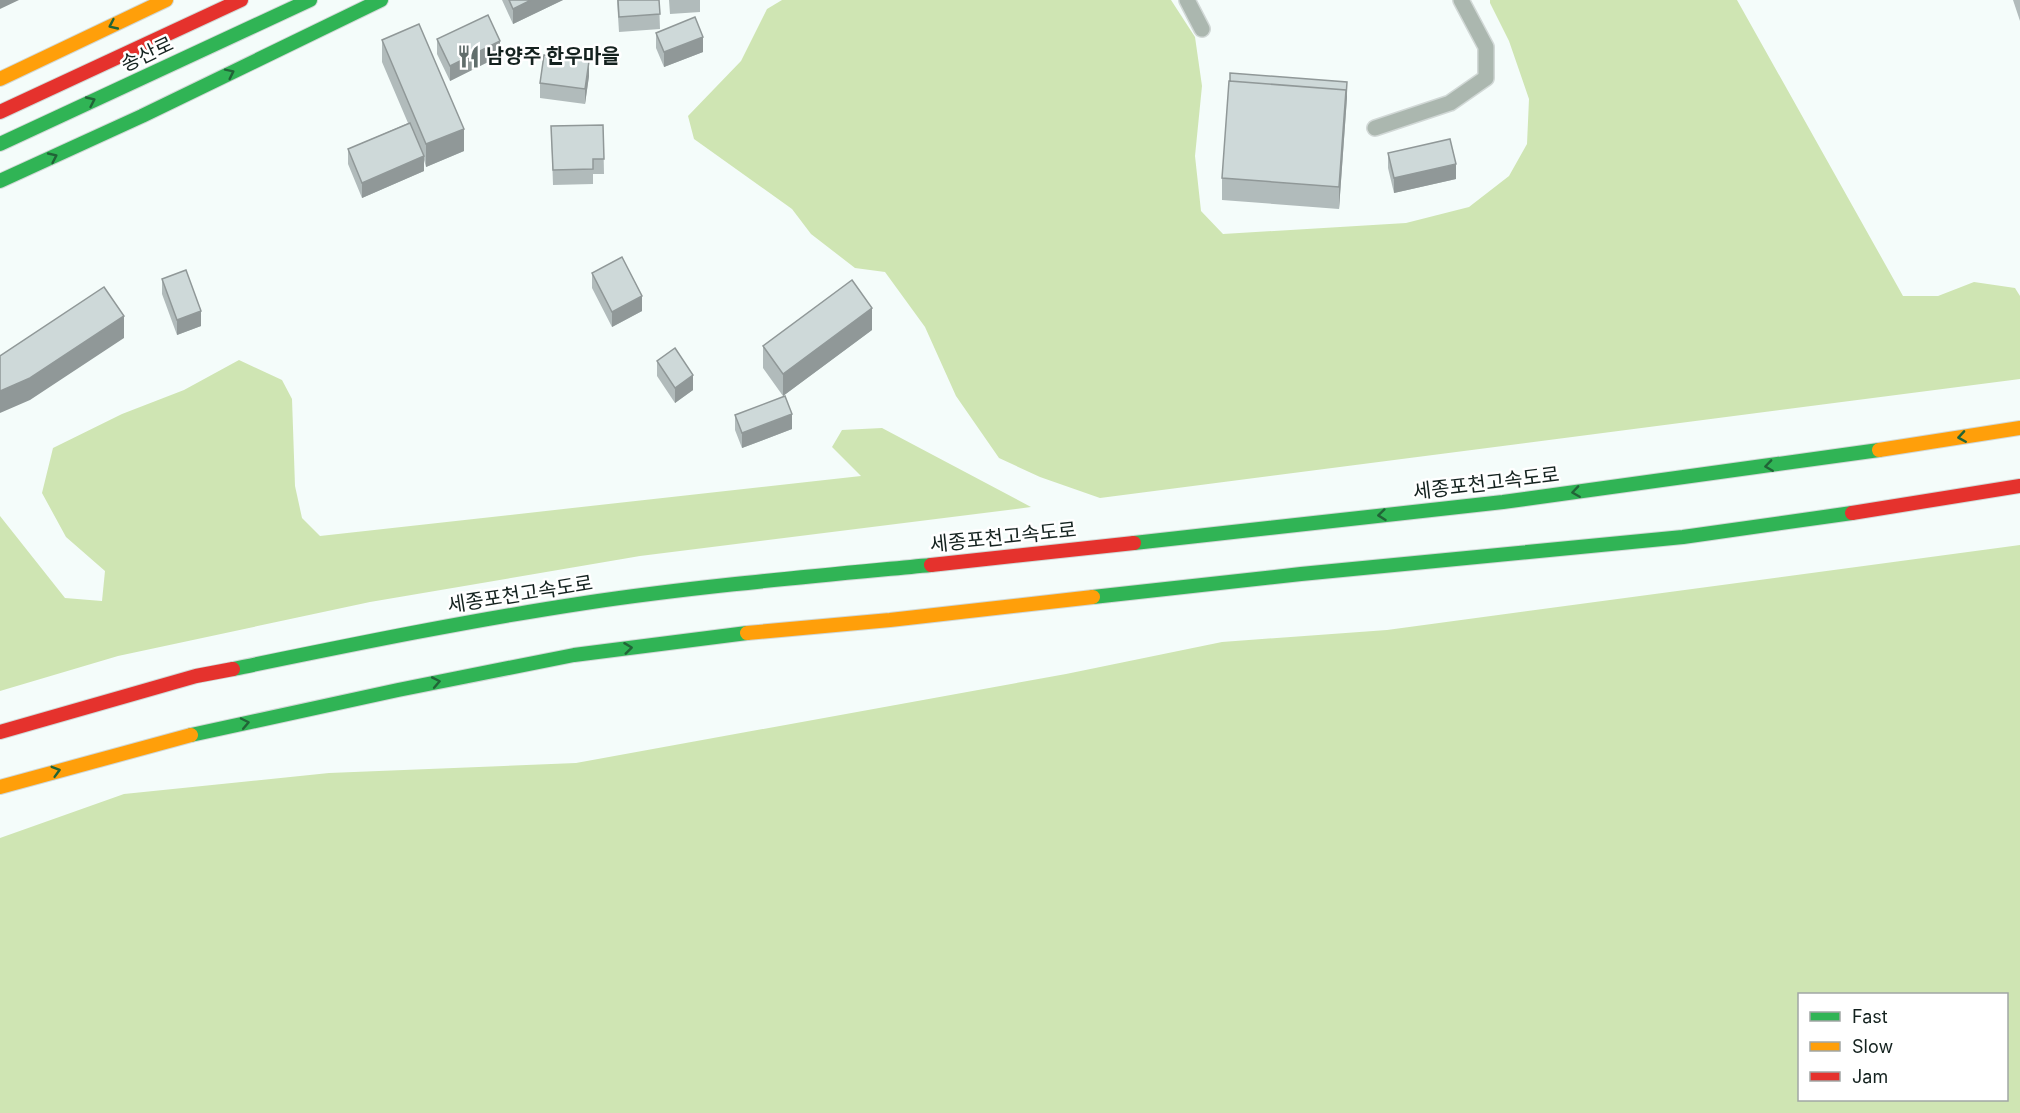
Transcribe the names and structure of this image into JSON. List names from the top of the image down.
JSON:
{
  "streets": {
    "main road": ["송산로", "세종포천고속도로"]
  },
  "places": {
    "restaurant": ["남양주 한우마을"]
  },
  "legend": ["Fast", "Slow", "Jam"]
}
